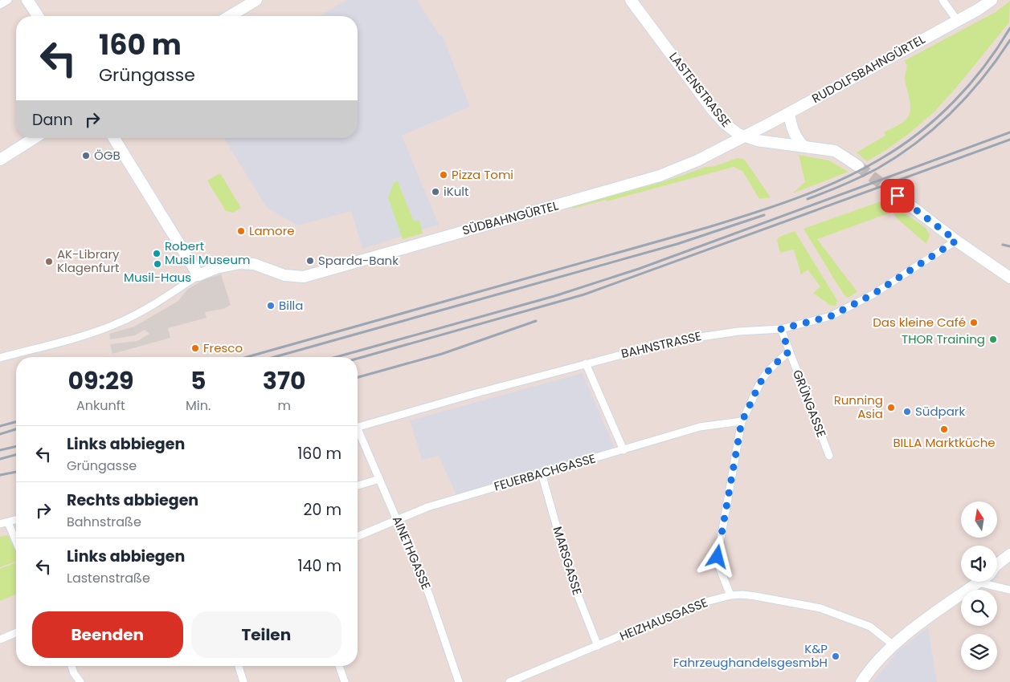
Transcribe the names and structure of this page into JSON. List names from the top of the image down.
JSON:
{
  "streets": {
    "street": [
      "RUDOLFSBAHNGÜRTEL",
      "LASTENSTRASSE",
      "SÜDBAHNGÜRTEL",
      "BAHNSTRASSE",
      "GRÜNGASSE",
      "FEUERBACHGASSE",
      "AINETHGASSE",
      "MARSGASSE",
      "HEIZHAUSGASSE"
    ]
  },
  "crossings": [
    ["RUDOLFSBAHNGÜRTEL", "LASTENSTRASSE"],
    ["RUDOLFSBAHNGÜRTEL", "SÜDBAHNGÜRTEL"],
    ["LASTENSTRASSE", "SÜDBAHNGÜRTEL"],
    ["BAHNSTRASSE", "GRÜNGASSE"],
    ["FEUERBACHGASSE", "AINETHGASSE"],
    ["FEUERBACHGASSE", "MARSGASSE"],
    ["MARSGASSE", "HEIZHAUSGASSE"]
  ],
  "places": [
    "ÖGB",
    "Pizza Tomi",
    "iKult",
    "Lamore",
    "Robert Musil Museum",
    "Sparda-Bank",
    "AK-Library Klagenfurt",
    "Musil-Haus",
    "Billa",
    "Das kleine Café",
    "THOR Training",
    "Fresco",
    "Running Asia",
    "Südpark",
    "BILLA Marktküche",
    "K&P FahrzeughandelsgesmbH"
  ],
  "north": "top",
  "page": {
    "turn": ["160 m", "Grüngasse"],
    "then": "Dann",
    "eta": [
      "09:29",
      "Ankunft",
      "5",
      "Min.",
      "370",
      "m"
    ],
    "list": [
      {
        "name": "Links abbiegen",
        "note": "Grüngasse",
        "value": "160 m"
      },
      {
        "name": "Rechts abbiegen",
        "note": "Bahnstraße",
        "value": "20 m"
      },
      {
        "name": "Links abbiegen",
        "note": "Lastenstraße",
        "value": "140 m"
      }
    ],
    "buttons": ["Beenden", "Teilen"]
  }
}
